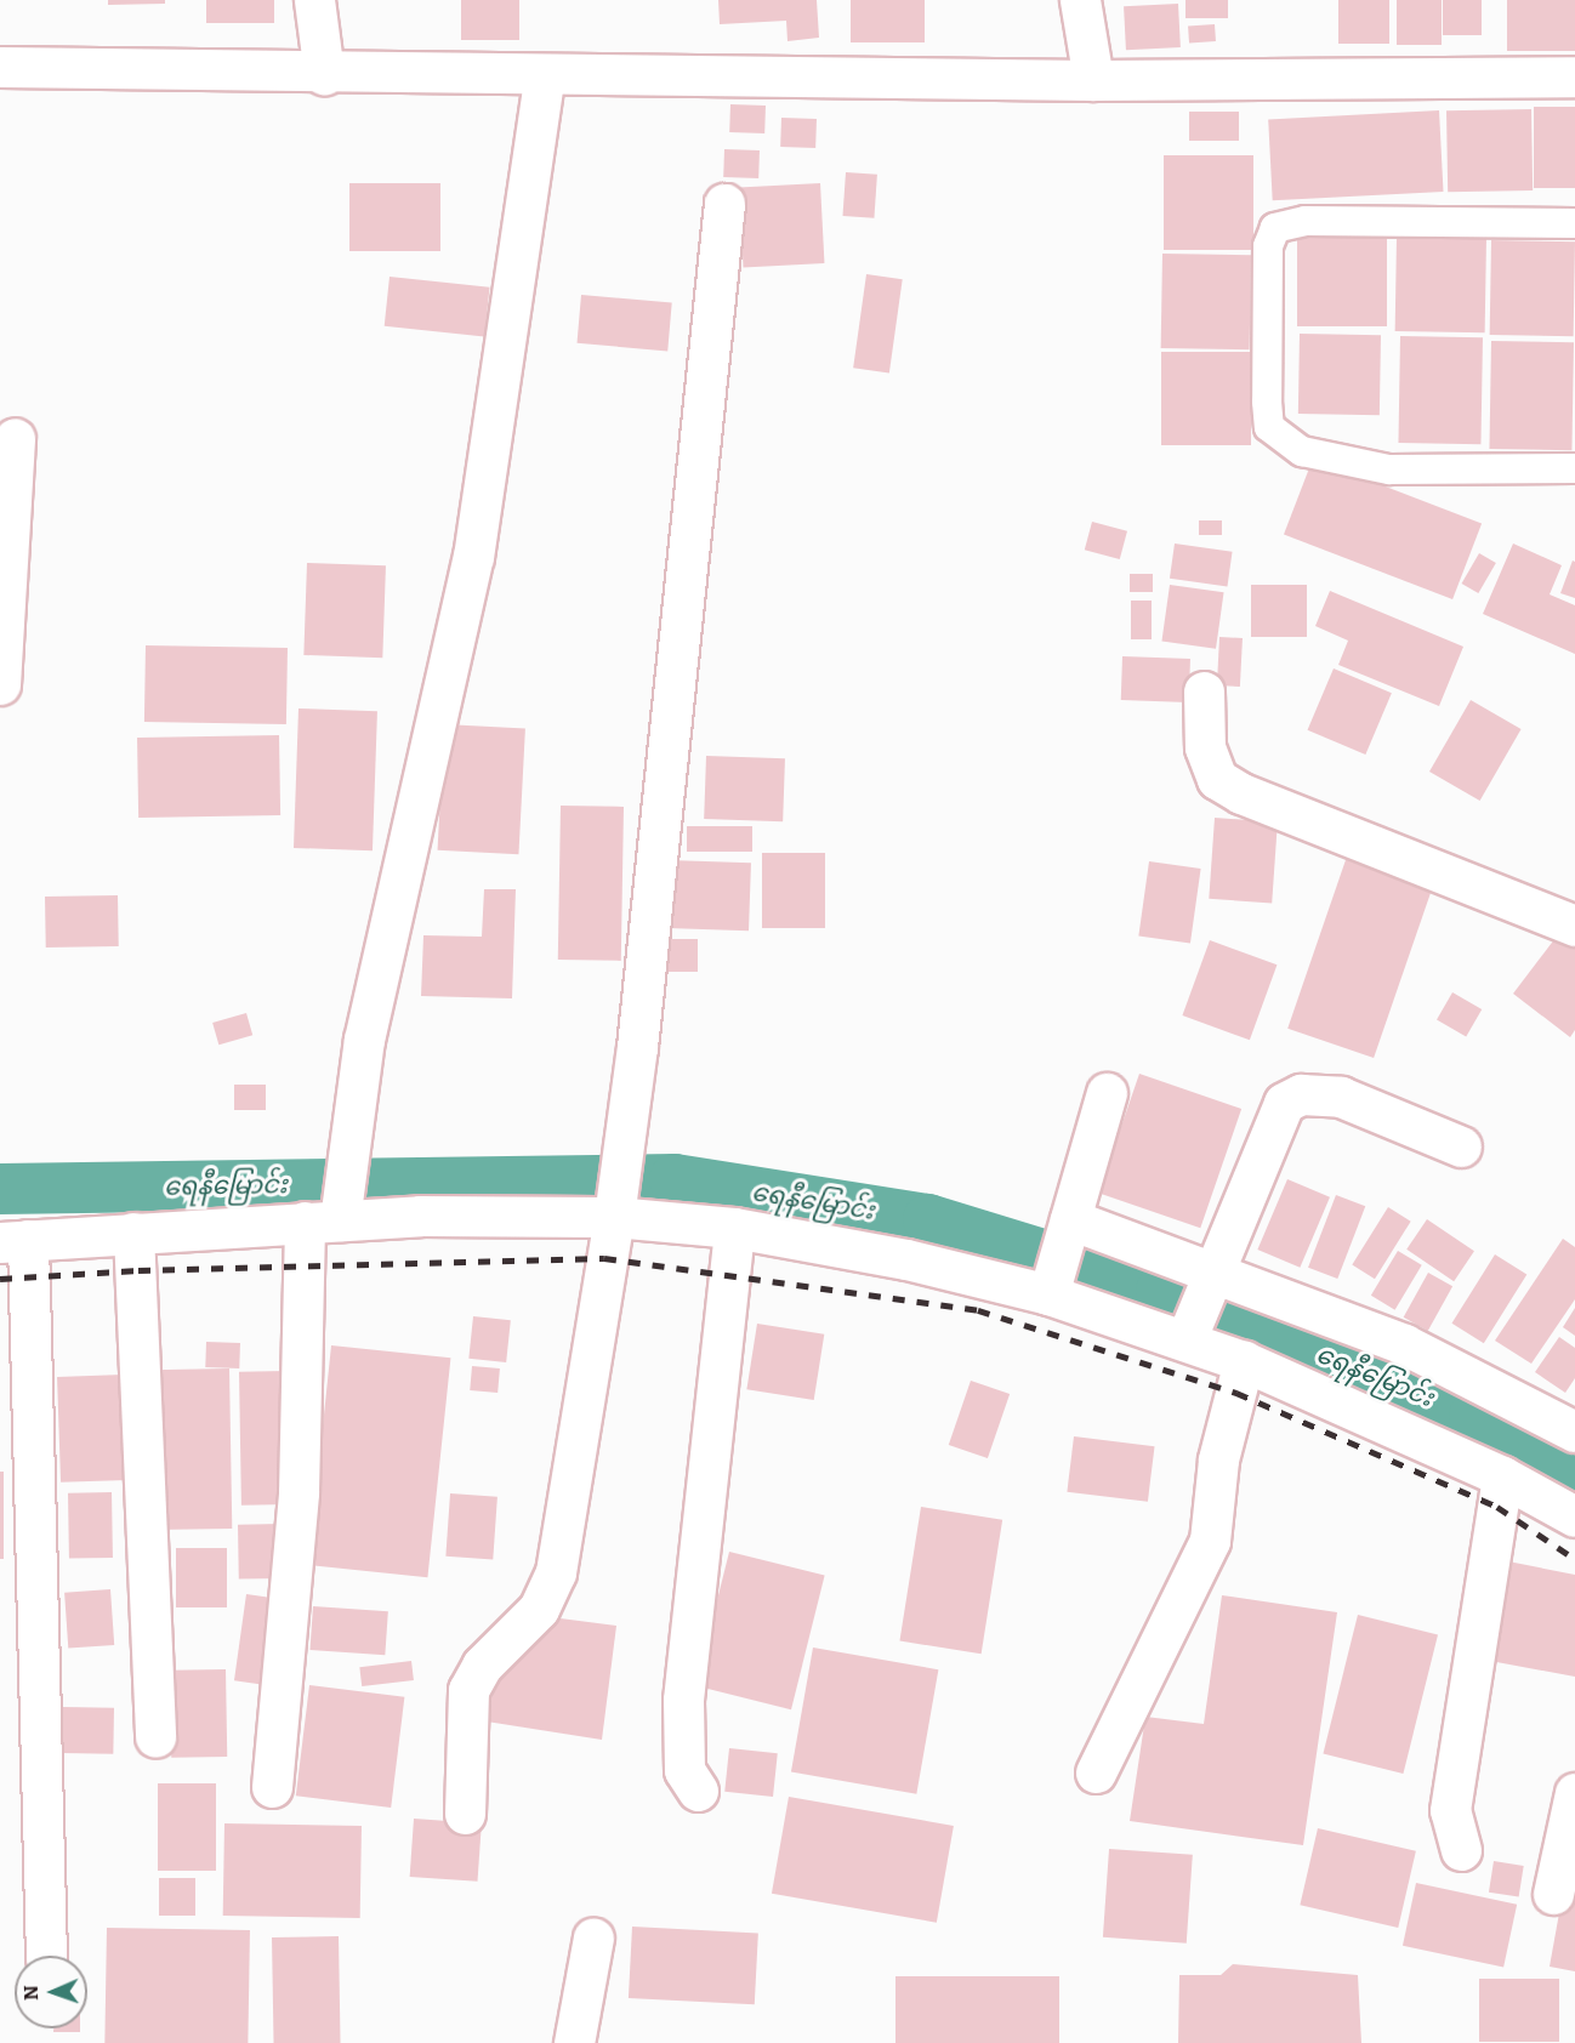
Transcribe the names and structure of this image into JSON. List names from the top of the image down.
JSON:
{
  "water": ["ရေနီမြောင်း"],
  "north": "left"
}
